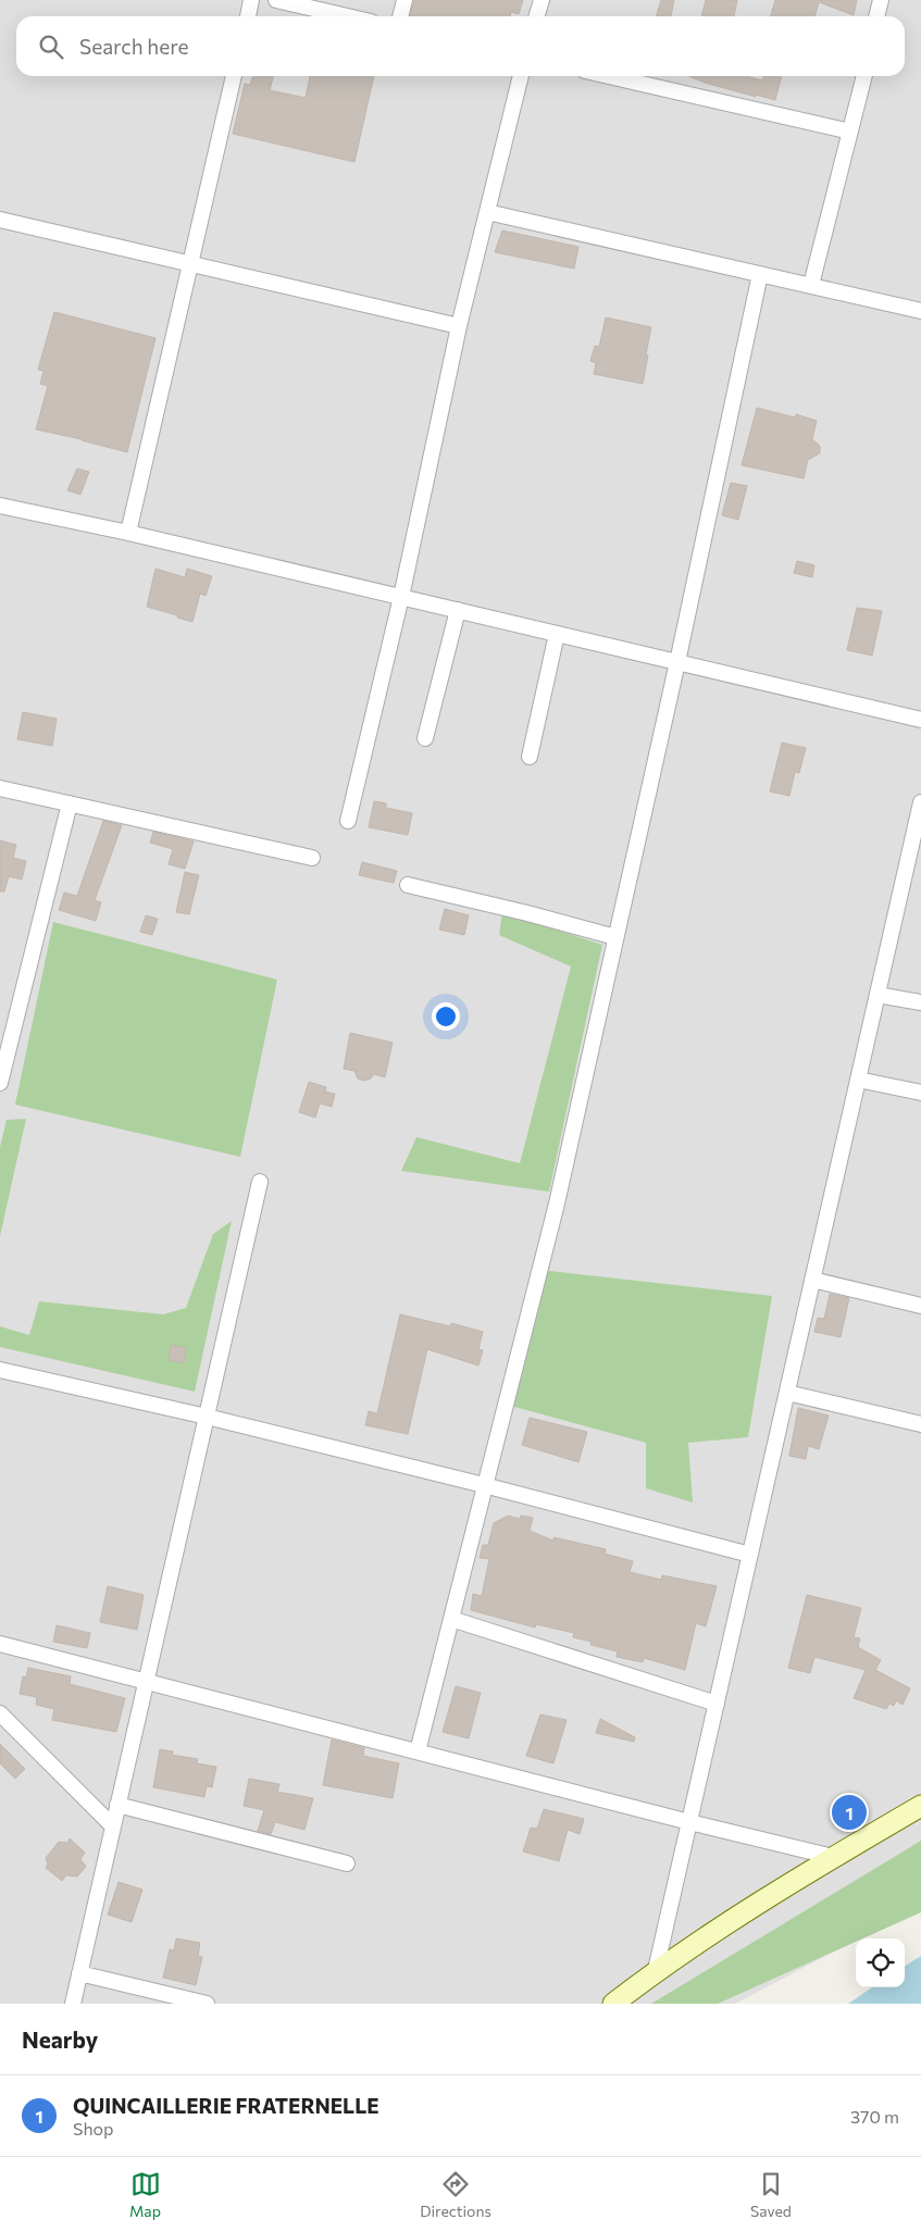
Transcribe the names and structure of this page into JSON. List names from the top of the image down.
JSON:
{
  "page": {
    "search": "Search here",
    "pins": "1",
    "heading": "Nearby",
    "list": [
      {
        "mark": "1",
        "name": "QUINCAILLERIE FRATERNELLE",
        "note": "Shop",
        "value": "370 m"
      }
    ],
    "nav": ["Map", "Directions", "Saved"]
  }
}
